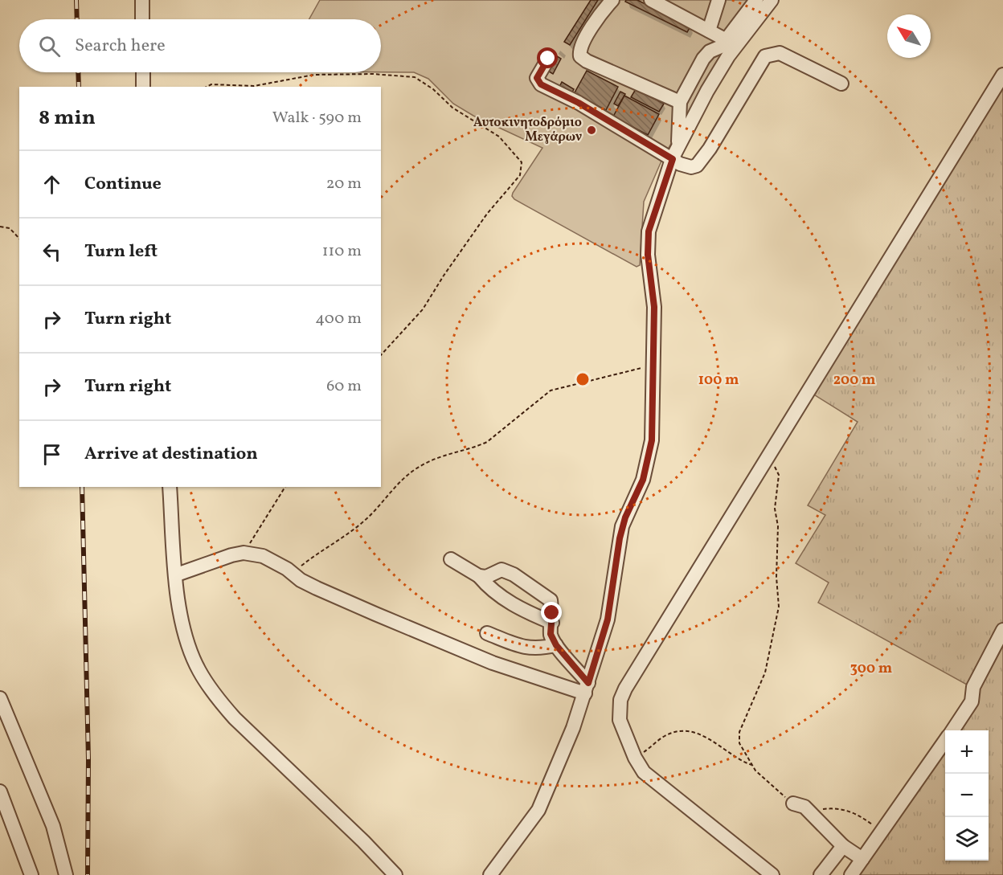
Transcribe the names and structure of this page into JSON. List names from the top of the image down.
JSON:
{
  "places": ["Αυτοκινητοδρόμιο Μεγάρων"],
  "north": "top left",
  "page": {
    "search": "Search here",
    "heading": ["8 min", "Walk · 590 m"],
    "list": [
      ["Continue", "20 m"],
      ["Turn left", "110 m"],
      ["Turn right", "400 m"],
      ["Turn right", "60 m"],
      "Arrive at destination"
    ],
    "map_buttons": ["+", "−"]
  },
  "rings": ["100 m", "200 m", "300 m"]
}
